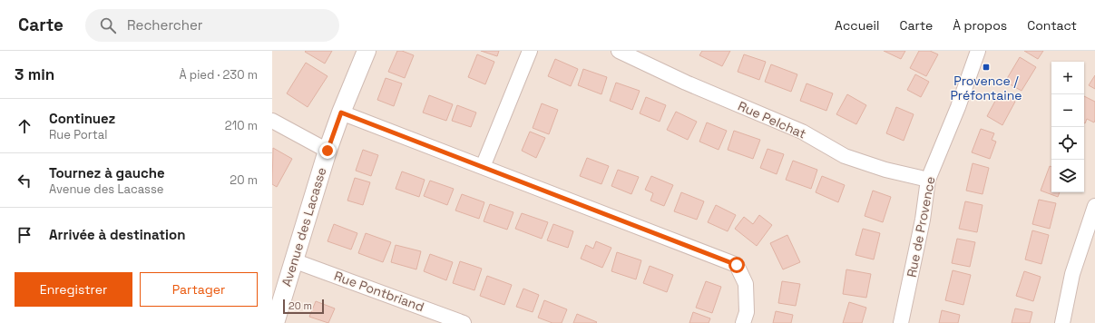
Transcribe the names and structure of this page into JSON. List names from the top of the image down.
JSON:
{
  "streets": {
    "street": [
      "Rue Pelchat",
      "Avenue des Lacasse",
      "Rue de Provence",
      "Rue Pontbriand"
    ]
  },
  "crossings": [
    ["Rue Pelchat", "Rue de Provence"],
    ["Avenue des Lacasse", "Rue Pontbriand"]
  ],
  "places": {
    "transit": ["Provence / Préfontaine"]
  },
  "scale_bar": "20 m",
  "page": {
    "header": "Carte",
    "search": "Rechercher",
    "nav": [
      "Accueil",
      "Carte",
      "À propos",
      "Contact"
    ],
    "heading": ["3 min", "À pied · 230 m"],
    "map_buttons": ["+", "−"],
    "list": [
      ["Continuez", "Rue Portal", "210 m"],
      ["Tournez à gauche", "Avenue des Lacasse", "20 m"],
      "Arrivée à destination"
    ],
    "buttons": ["Enregistrer", "Partager"],
    "scale": "20 m"
  }
}
